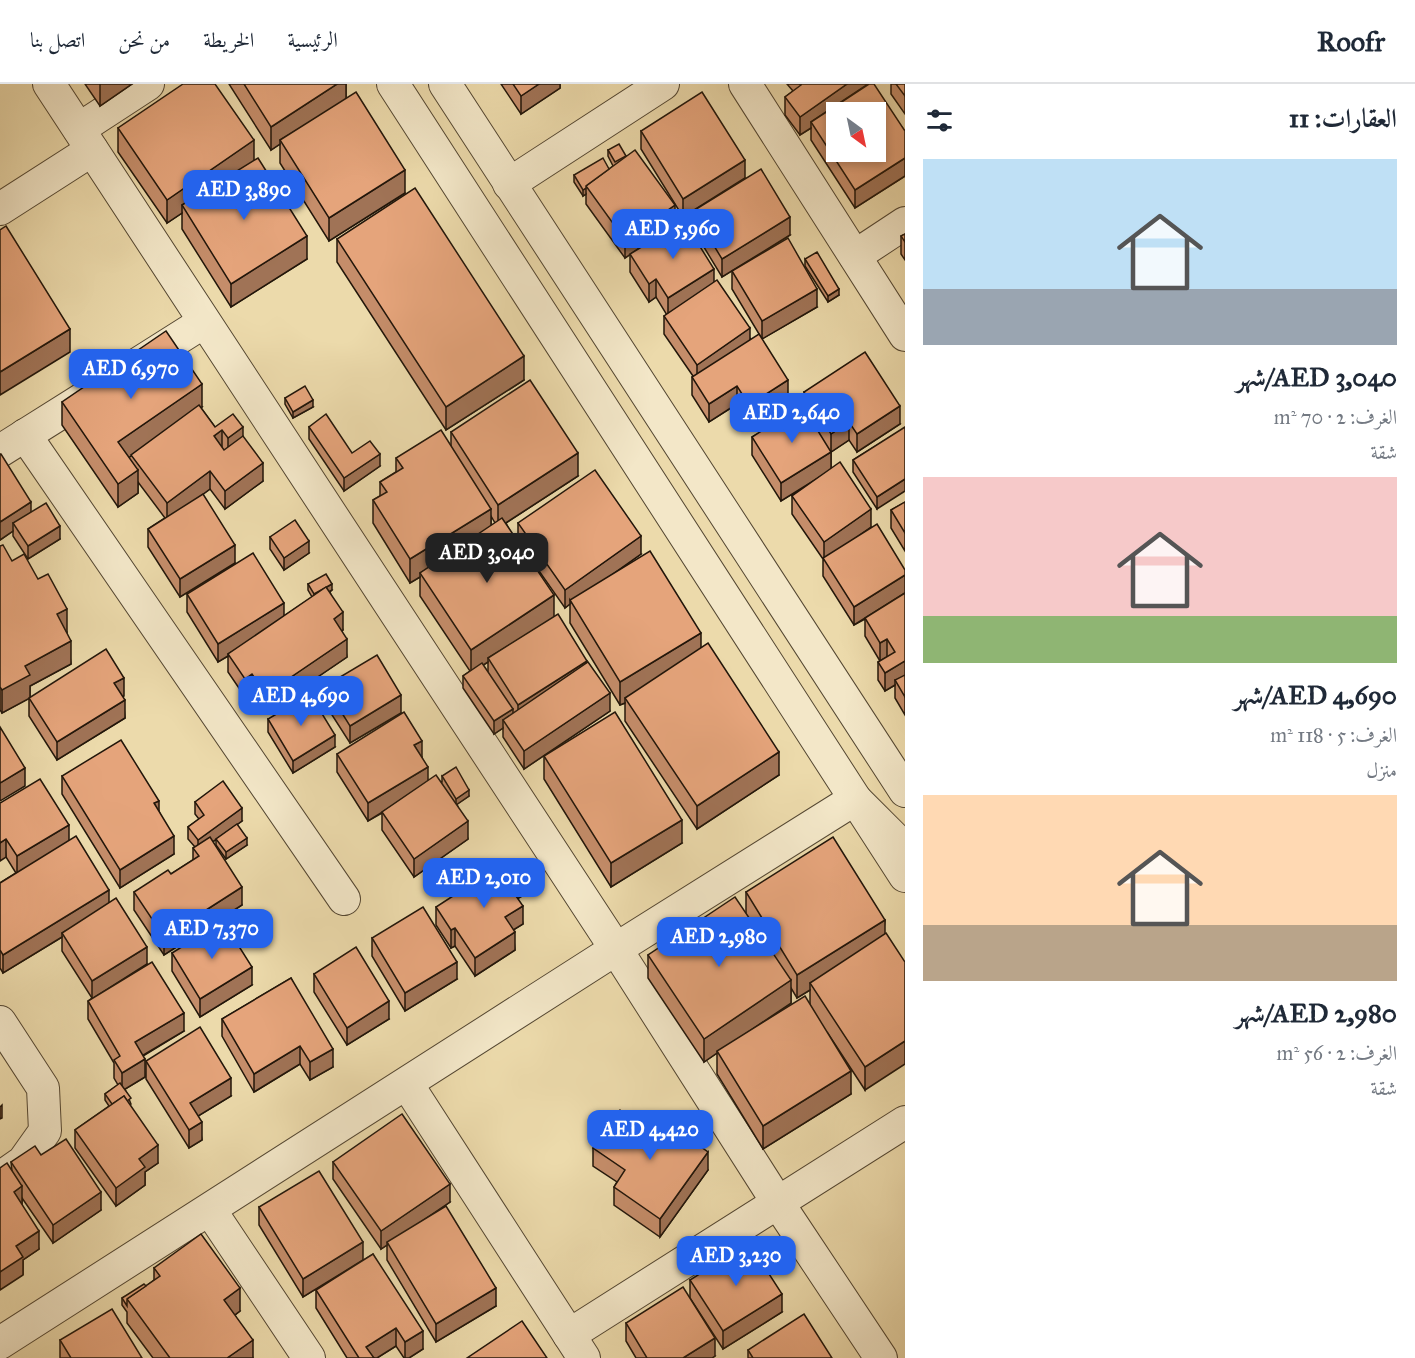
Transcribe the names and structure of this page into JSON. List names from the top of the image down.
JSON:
{
  "north": "bottom right",
  "page": {
    "header": "Roofr",
    "nav": [
      "الرئيسية",
      "الخريطة",
      "من نحن",
      "اتصل بنا"
    ],
    "heading": "العقارات: 11",
    "list": [
      {
        "name": "AED 3,040/شهر",
        "note": "الغرف: 2 · 70 m² · شقة"
      },
      {
        "name": "AED 4,690/شهر",
        "note": "الغرف: 5 · 118 m² · منزل"
      },
      {
        "name": "AED 2,980/شهر",
        "note": "الغرف: 2 · 56 m² · شقة"
      }
    ],
    "price": [
      "AED 3,890",
      "AED 5,960",
      "AED 6,970",
      "AED 2,640",
      "AED 3,040",
      "AED 4,690",
      "AED 2,010",
      "AED 7,370",
      "AED 2,980",
      "AED 4,420",
      "AED 3,230"
    ]
  }
}
